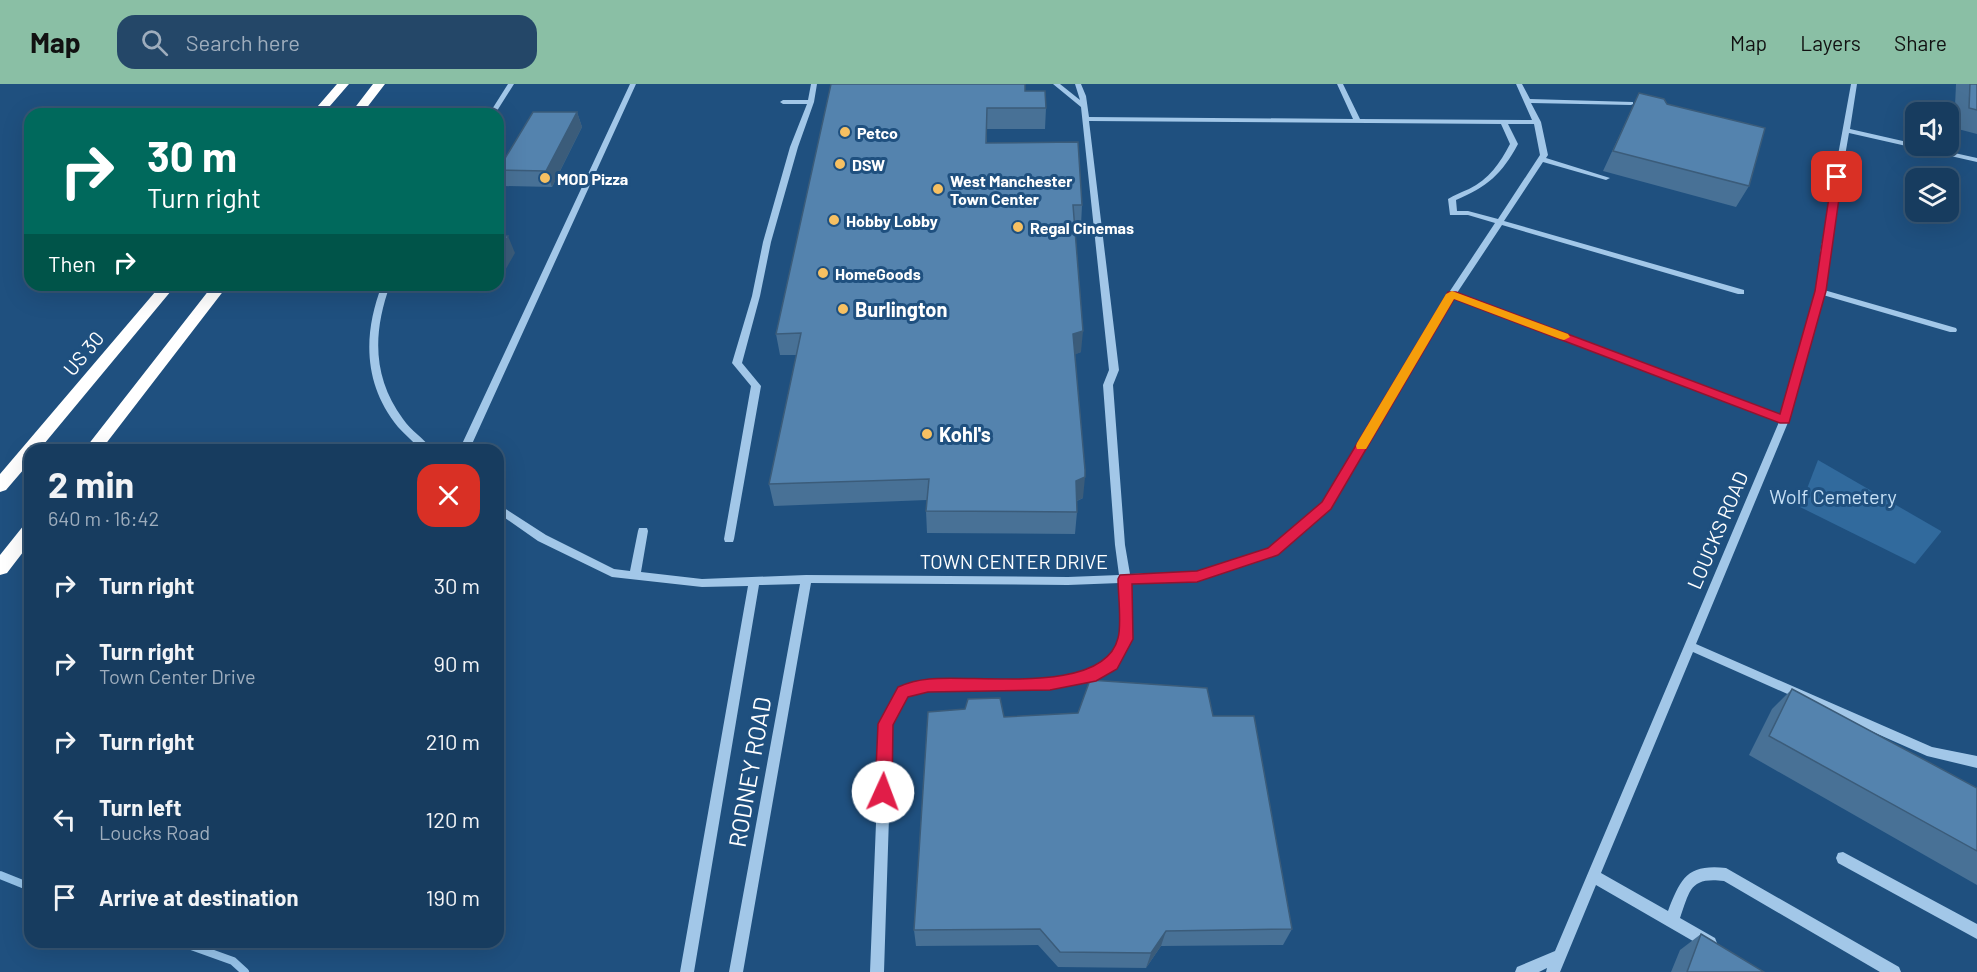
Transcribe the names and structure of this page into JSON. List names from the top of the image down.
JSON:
{
  "streets": {
    "highway": ["US 30"],
    "street": ["LOUCKS ROAD", "TOWN CENTER DRIVE", "RODNEY ROAD"]
  },
  "crossings": [
    ["TOWN CENTER DRIVE", "RODNEY ROAD"]
  ],
  "parks": ["Wolf Cemetery"],
  "places": [
    "Petco",
    "DSW",
    "MOD Pizza",
    "West Manchester Town Center",
    "Hobby Lobby",
    "Regal Cinemas",
    "HomeGoods",
    "Burlington",
    "Kohl's"
  ],
  "page": {
    "header": "Map",
    "search": "Search here",
    "nav": ["Map", "Layers", "Share"],
    "turn": ["30 m", "Turn right"],
    "then": "Then",
    "heading": ["2 min", "640 m · 16:42"],
    "list": [
      {
        "name": "Turn right",
        "value": "30 m"
      },
      {
        "name": "Turn right",
        "note": "Town Center Drive",
        "value": "90 m"
      },
      {
        "name": "Turn right",
        "value": "210 m"
      },
      {
        "name": "Turn left",
        "note": "Loucks Road",
        "value": "120 m"
      },
      {
        "name": "Arrive at destination",
        "value": "190 m"
      }
    ]
  }
}
